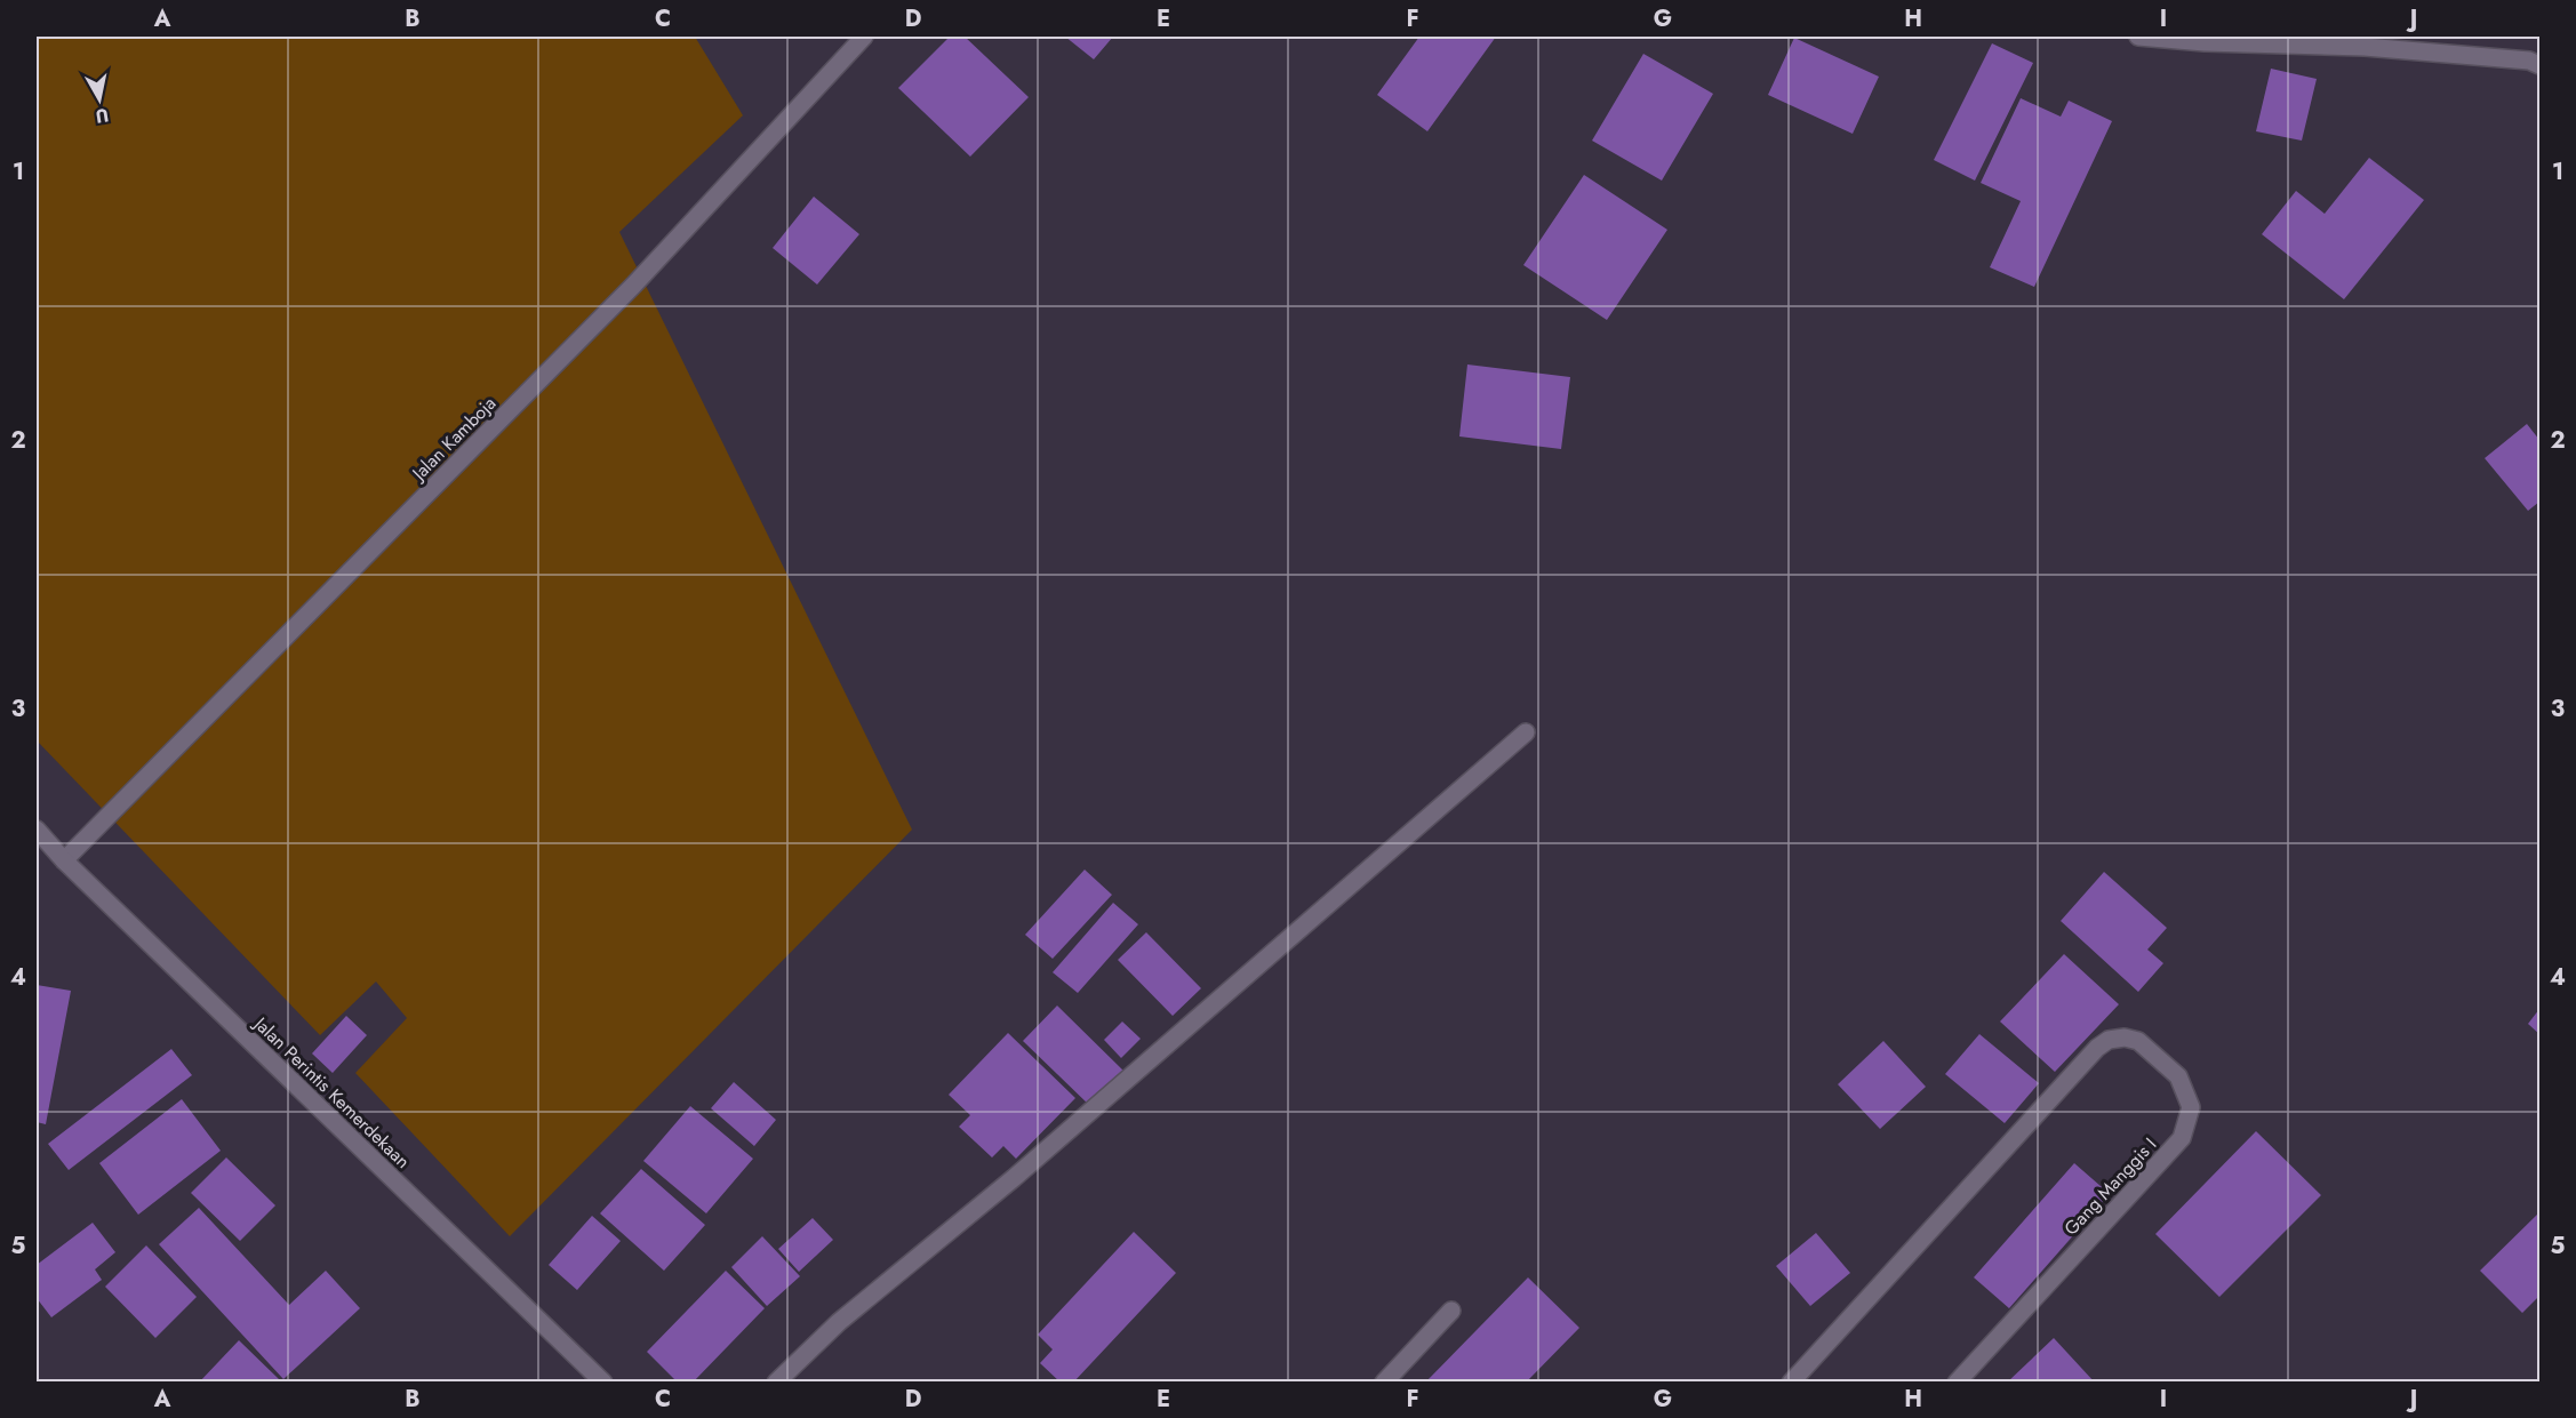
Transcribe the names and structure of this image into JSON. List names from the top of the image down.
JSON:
{
  "streets": {
    "street": ["Jalan Kamboja", "Jalan Perintis Kemerdekaan", "Gang Manggis I"]
  },
  "crossings": [
    ["Jalan Kamboja", "Jalan Perintis Kemerdekaan"]
  ],
  "north": "bottom",
  "grid": {
    "columns": [
      "A",
      "B",
      "C",
      "D",
      "E",
      "F",
      "G",
      "H",
      "I",
      "J"
    ],
    "rows": [
      "1",
      "2",
      "3",
      "4",
      "5"
    ]
  }
}
